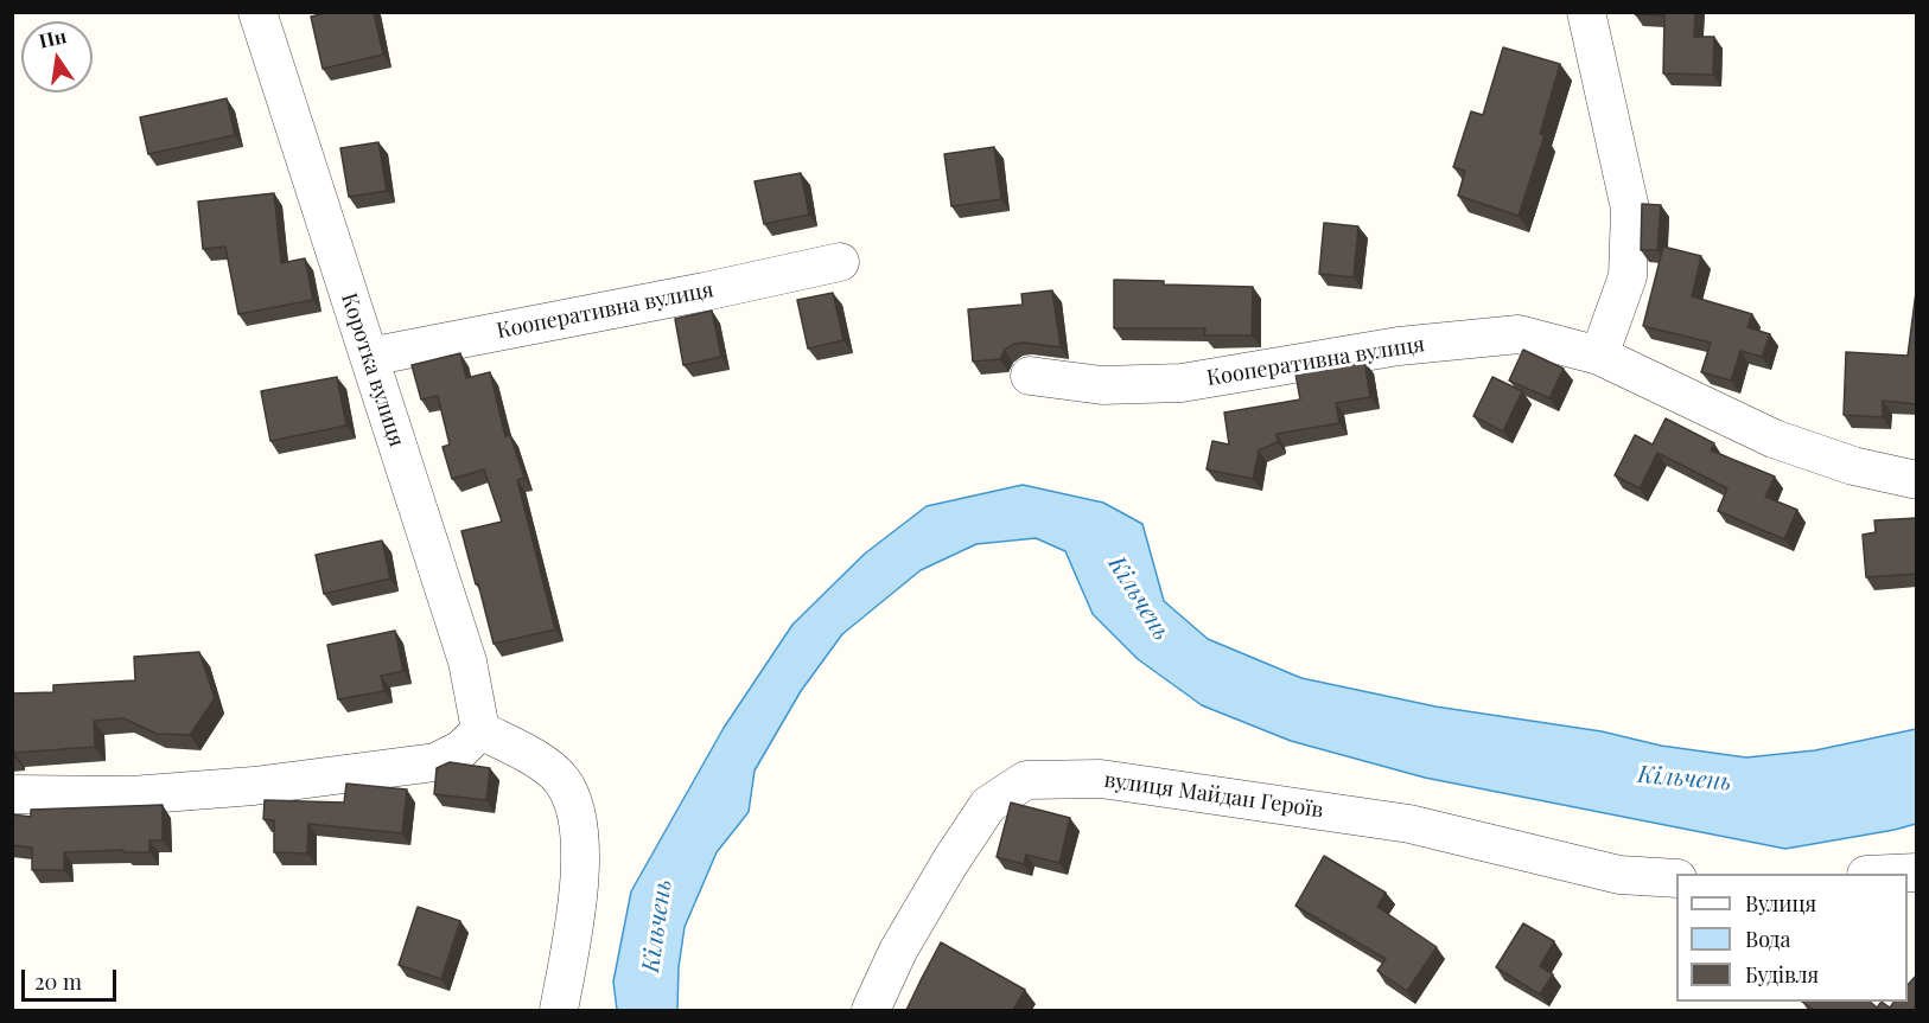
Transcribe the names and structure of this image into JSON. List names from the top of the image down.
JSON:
{
  "streets": {
    "street": ["Кооперативна вулиця", "Коротка вулиця", "вулиця Майдан Героїв"]
  },
  "crossings": [
    ["Кооперативна вулиця", "Коротка вулиця"]
  ],
  "water": ["Кільчень"],
  "legend": ["Вулиця", "Вода", "Будівля"],
  "scale_bar": "20 m",
  "north": "top"
}
